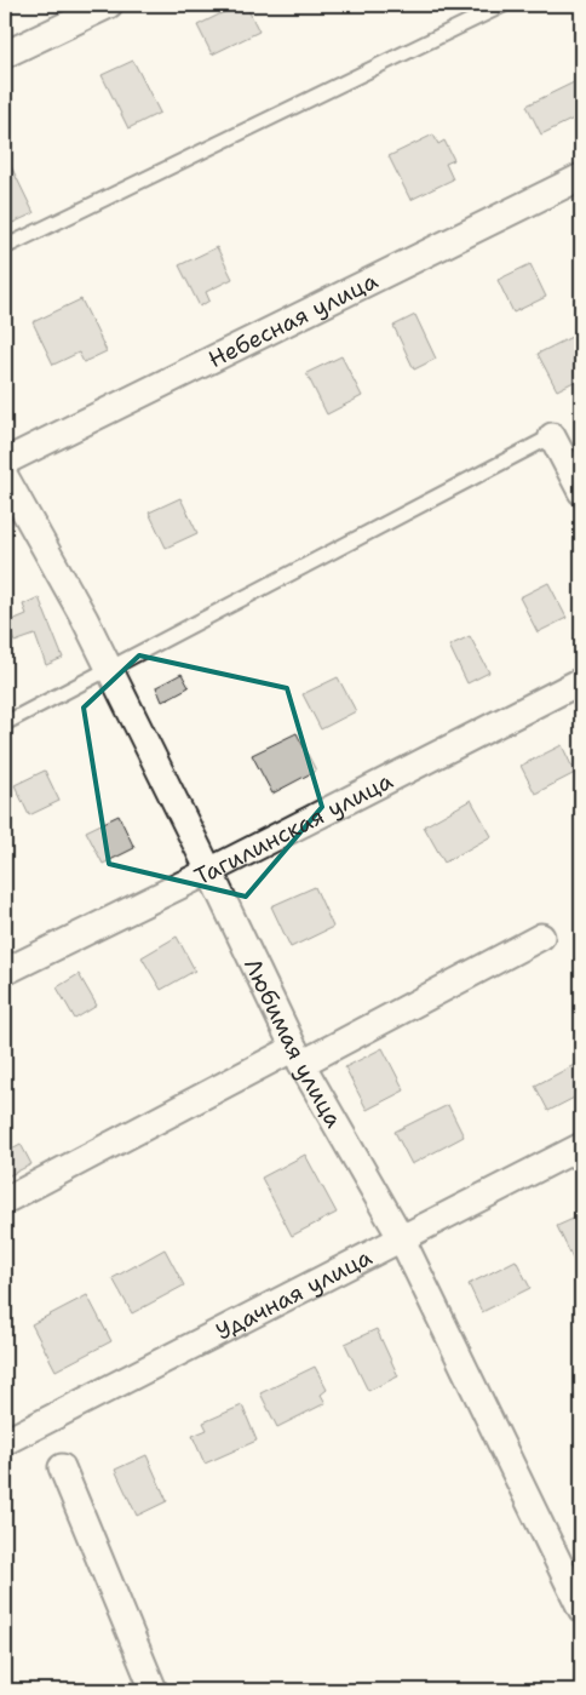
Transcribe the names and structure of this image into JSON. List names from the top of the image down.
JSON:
{
  "streets": {
    "street": [
      "Небесная улица",
      "Тагилинская улица",
      "Любимая улица",
      "Удачная улица"
    ]
  },
  "crossings": [
    ["Тагилинская улица", "Любимая улица"],
    ["Любимая улица", "Удачная улица"]
  ]
}
